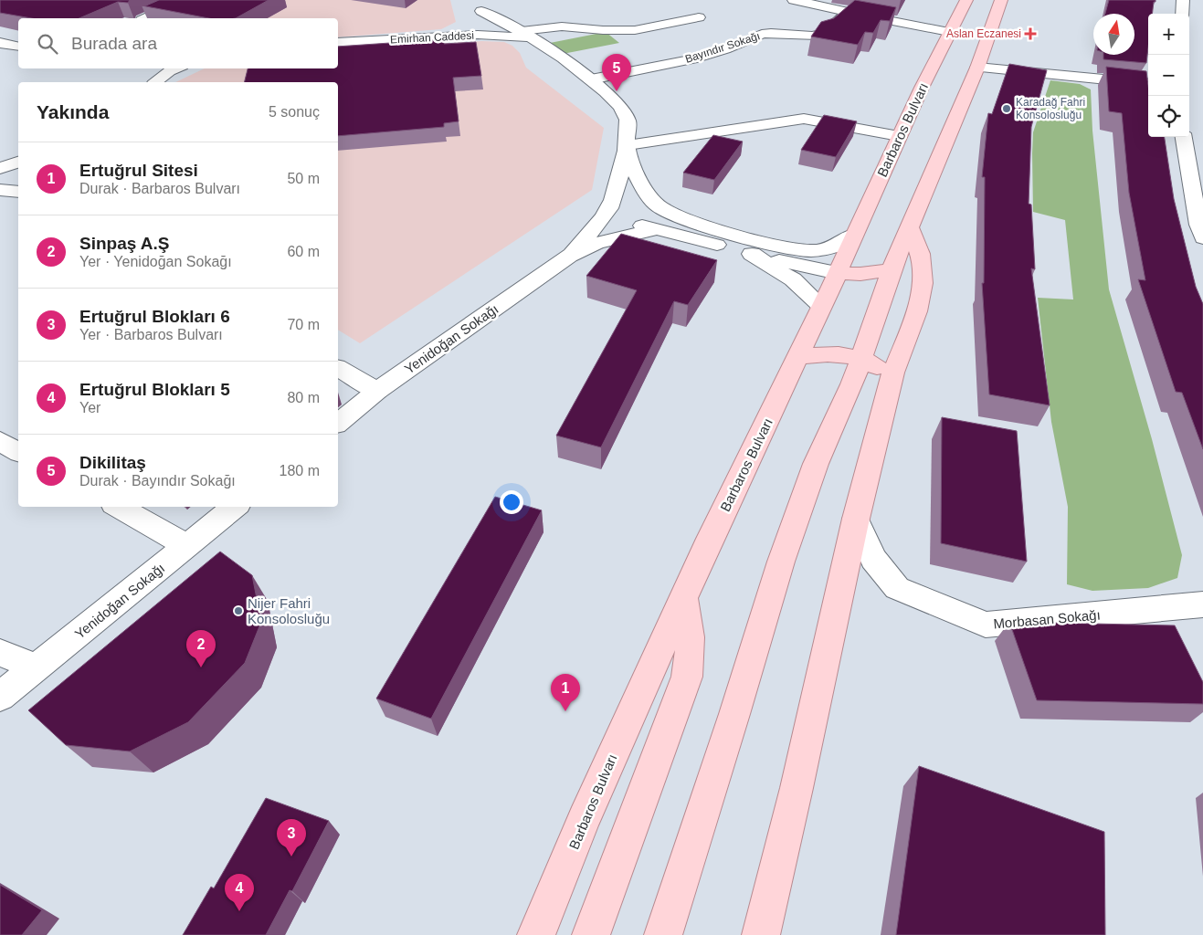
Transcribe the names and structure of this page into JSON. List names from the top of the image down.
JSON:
{
  "streets": {
    "main road": ["Barbaros Bulvarı"],
    "street": [
      "Emirhan Caddesi",
      "Bayındır Sokağı",
      "Yenidoğan Sokağı",
      "Morbasan Sokağı"
    ]
  },
  "places": {
    "health": ["Aslan Eczanesi"],
    "other": ["Karadağ Fahri Konsolosluğu", "Nijer Fahri Konsolosluğu"]
  },
  "north": "top",
  "page": {
    "map_buttons": ["+", "−"],
    "search": "Burada ara",
    "pins": [
      "5",
      "2",
      "1",
      "3",
      "4"
    ],
    "heading": ["Yakında", "5 sonuç"],
    "list": [
      {
        "mark": "1",
        "name": "Ertuğrul Sitesi",
        "note": "Durak · Barbaros Bulvarı",
        "value": "50 m"
      },
      {
        "mark": "2",
        "name": "Sinpaş A.Ş",
        "note": "Yer · Yenidoğan Sokağı",
        "value": "60 m"
      },
      {
        "mark": "3",
        "name": "Ertuğrul Blokları 6",
        "note": "Yer · Barbaros Bulvarı",
        "value": "70 m"
      },
      {
        "mark": "4",
        "name": "Ertuğrul Blokları 5",
        "note": "Yer",
        "value": "80 m"
      },
      {
        "mark": "5",
        "name": "Dikilitaş",
        "note": "Durak · Bayındır Sokağı",
        "value": "180 m"
      }
    ]
  }
}
